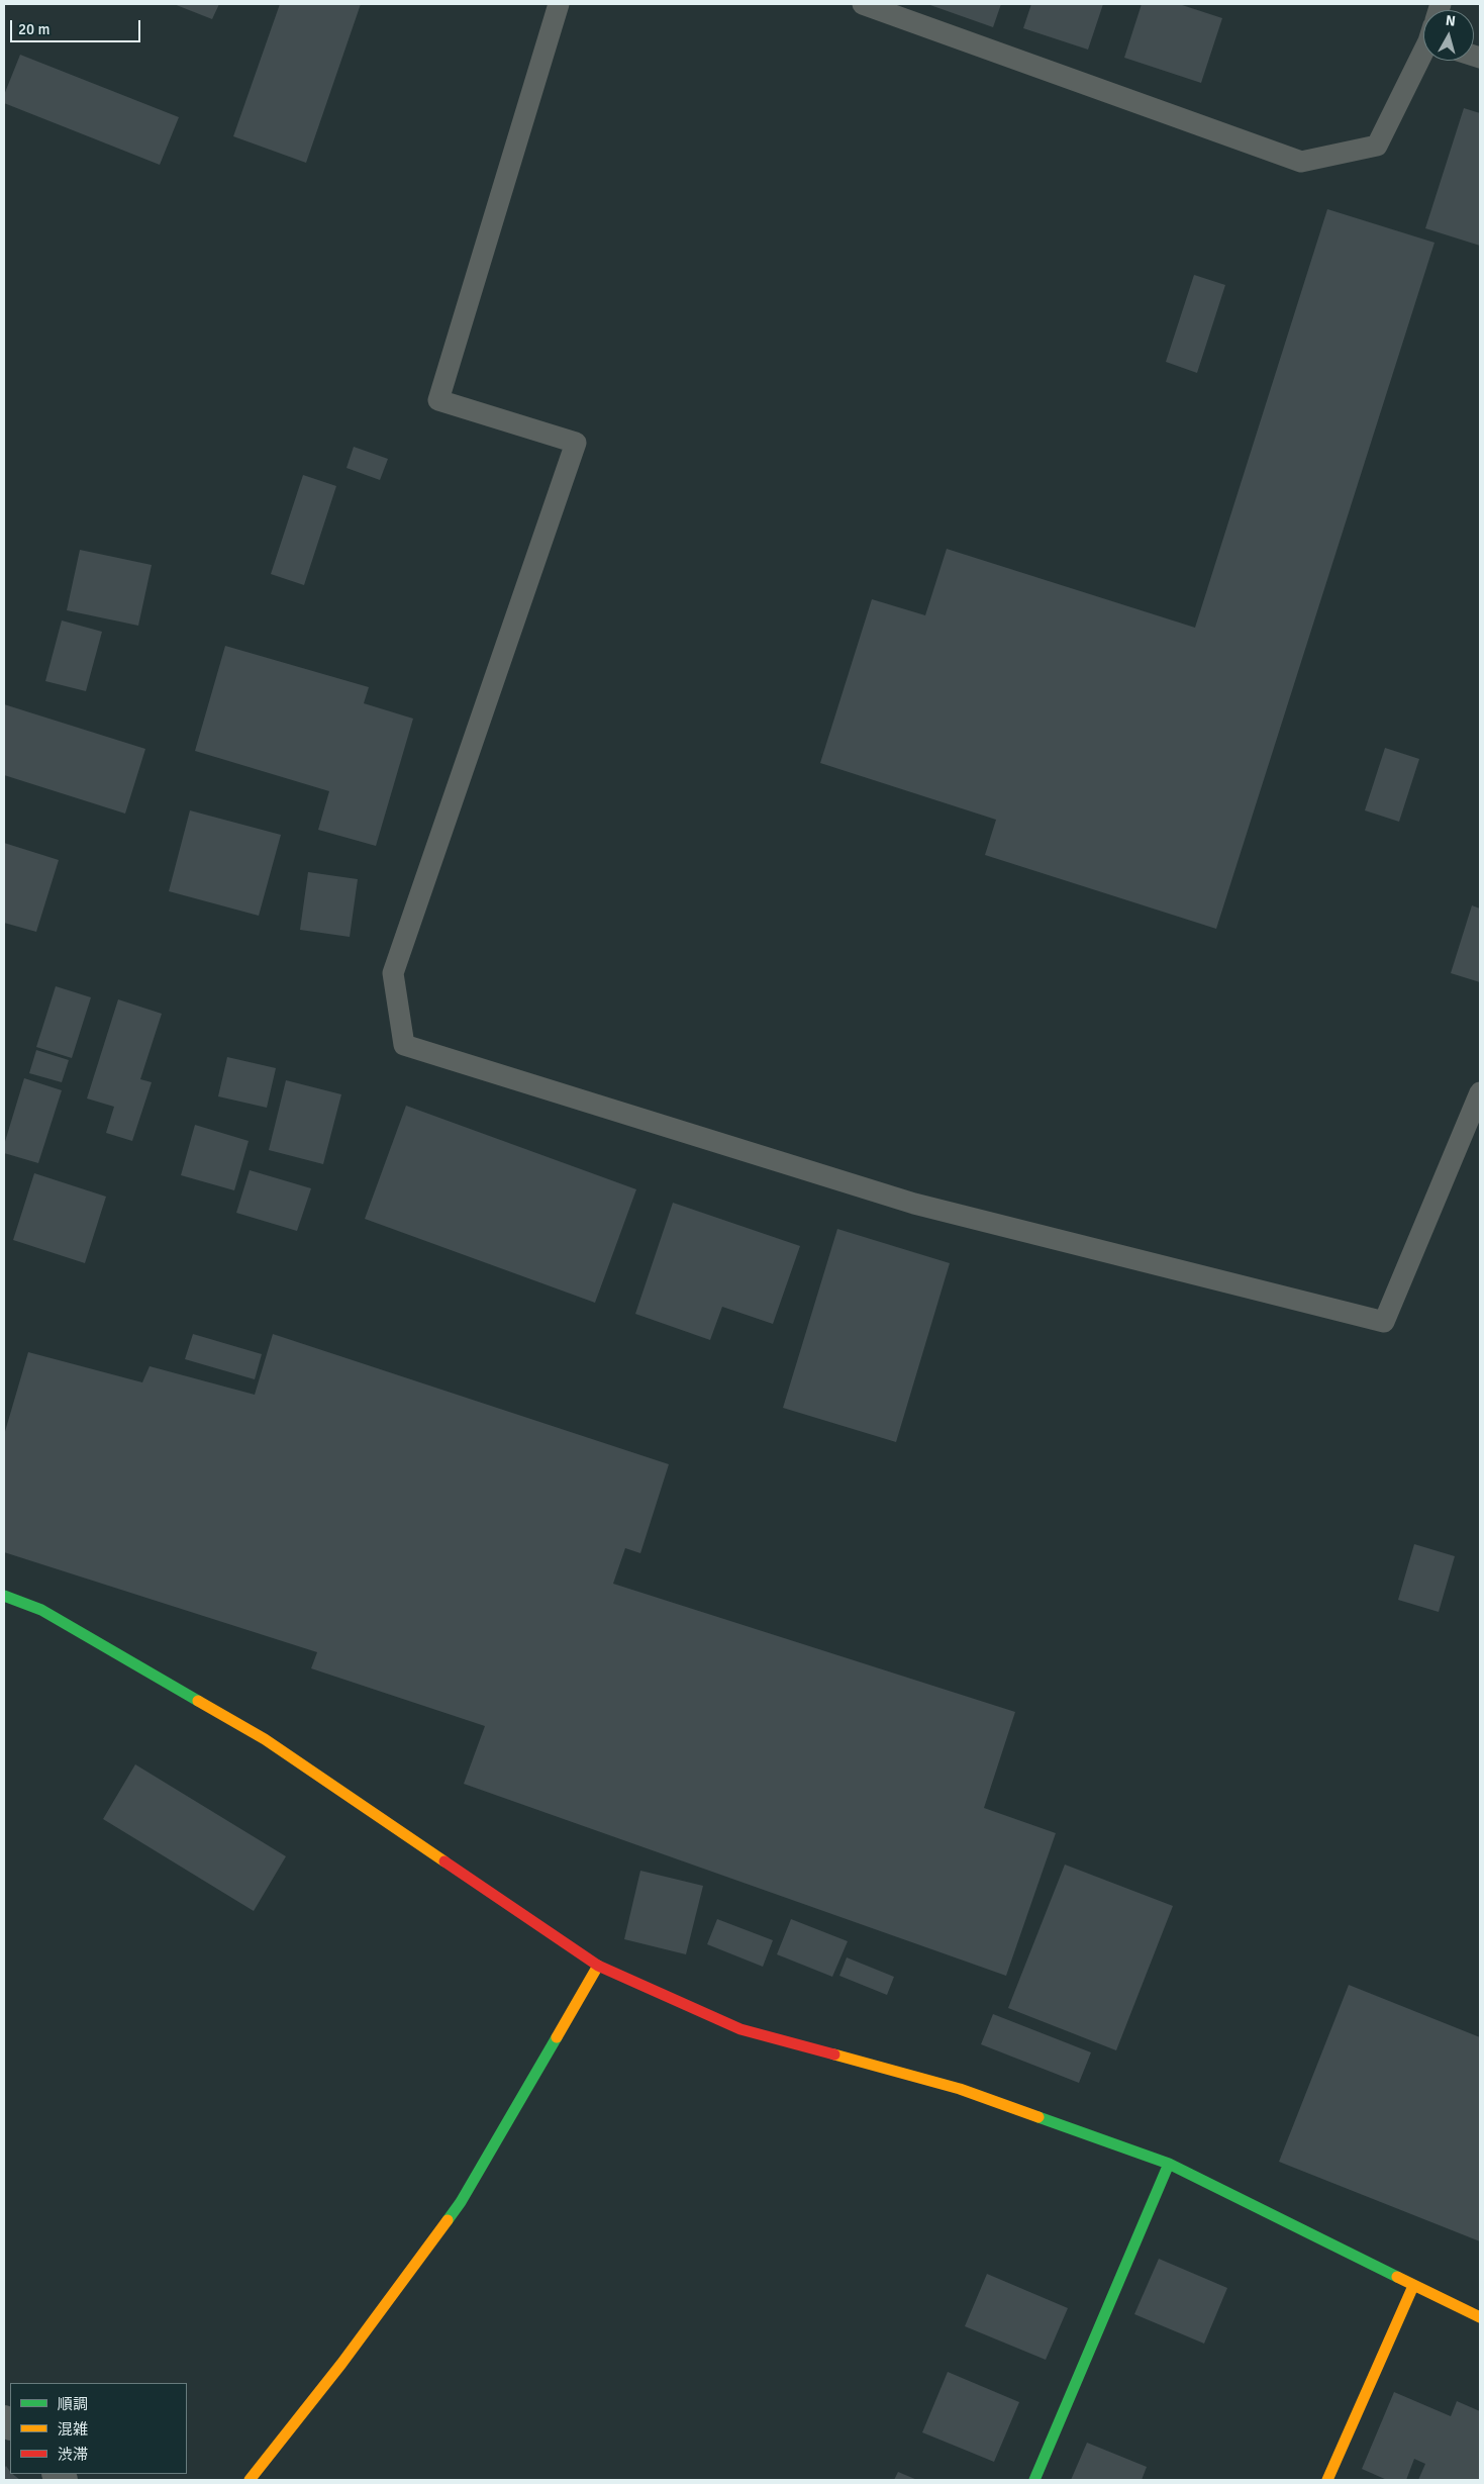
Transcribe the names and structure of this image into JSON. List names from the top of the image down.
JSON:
{
  "legend": ["順調", "混雑", "渋滞"],
  "scale_bar": "20 m",
  "north": "top"
}
